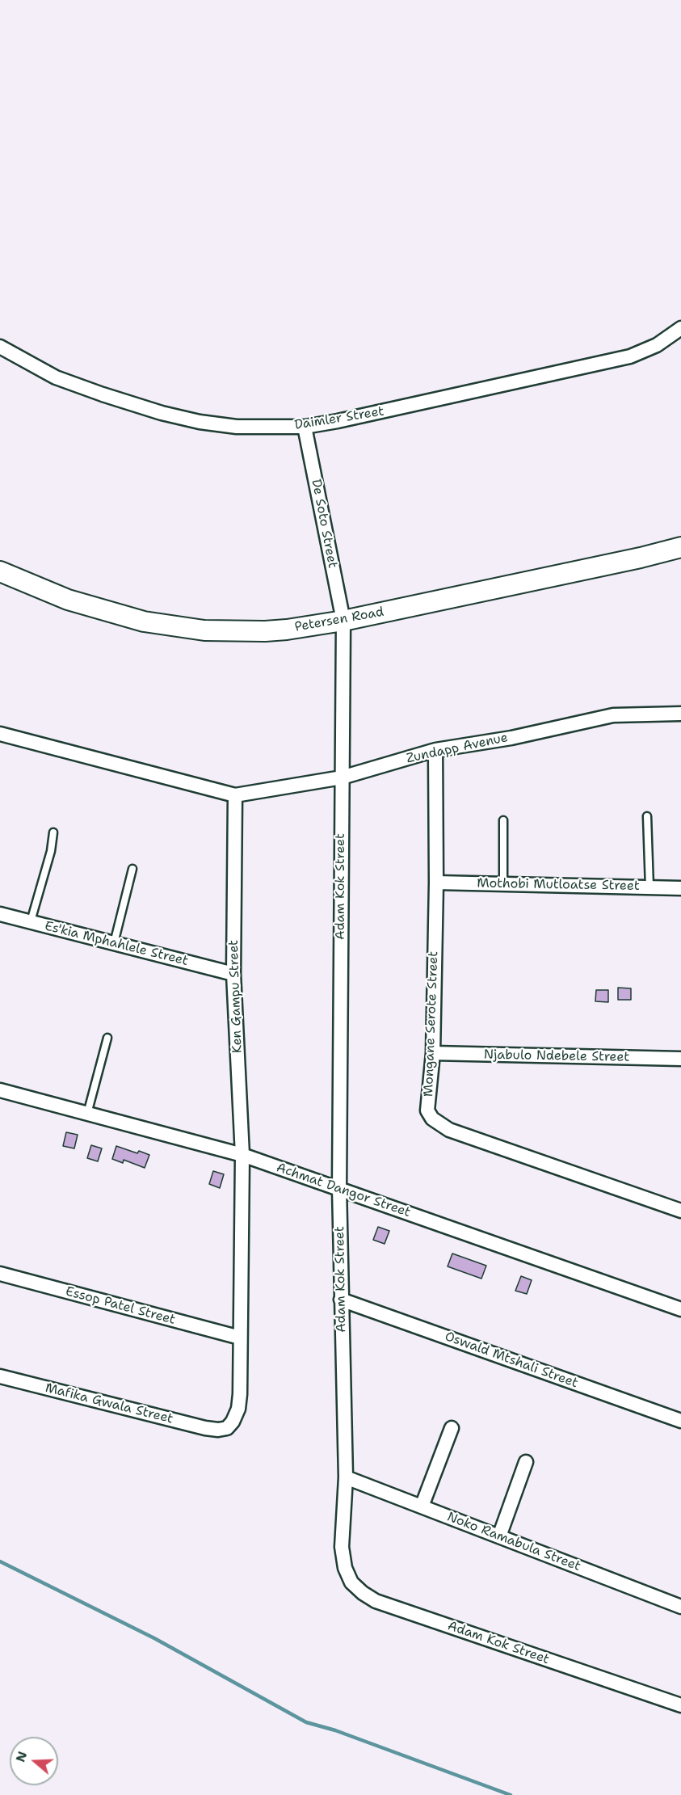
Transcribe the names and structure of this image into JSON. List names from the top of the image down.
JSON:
{
  "streets": {
    "street": [
      "Daimler Street",
      "De Soto Street",
      "Petersen Road",
      "Zundapp Avenue",
      "Mothobi Mutloatse Street",
      "Adam Kok Street",
      "Es'kia Mphahlele Street",
      "Ken Gampu Street",
      "Mongane Serote Street",
      "Njabulo Ndebele Street",
      "Achmat Dangor Street",
      "Essop Patel Street",
      "Oswald Mtshali Street",
      "Mafika Gwala Street",
      "Noko Ramabula Street"
    ]
  },
  "crossings": [
    ["Daimler Street", "De Soto Street"],
    ["De Soto Street", "Petersen Road"],
    ["De Soto Street", "Adam Kok Street"],
    ["Petersen Road", "Adam Kok Street"],
    ["Zundapp Avenue", "Adam Kok Street"],
    ["Zundapp Avenue", "Ken Gampu Street"],
    ["Zundapp Avenue", "Mongane Serote Street"],
    ["Mothobi Mutloatse Street", "Mongane Serote Street"],
    ["Adam Kok Street", "Achmat Dangor Street"],
    ["Adam Kok Street", "Oswald Mtshali Street"],
    ["Adam Kok Street", "Noko Ramabula Street"],
    ["Es'kia Mphahlele Street", "Ken Gampu Street"],
    ["Ken Gampu Street", "Achmat Dangor Street"],
    ["Ken Gampu Street", "Essop Patel Street"],
    ["Ken Gampu Street", "Mafika Gwala Street"],
    ["Mongane Serote Street", "Njabulo Ndebele Street"]
  ],
  "north": "left"
}
